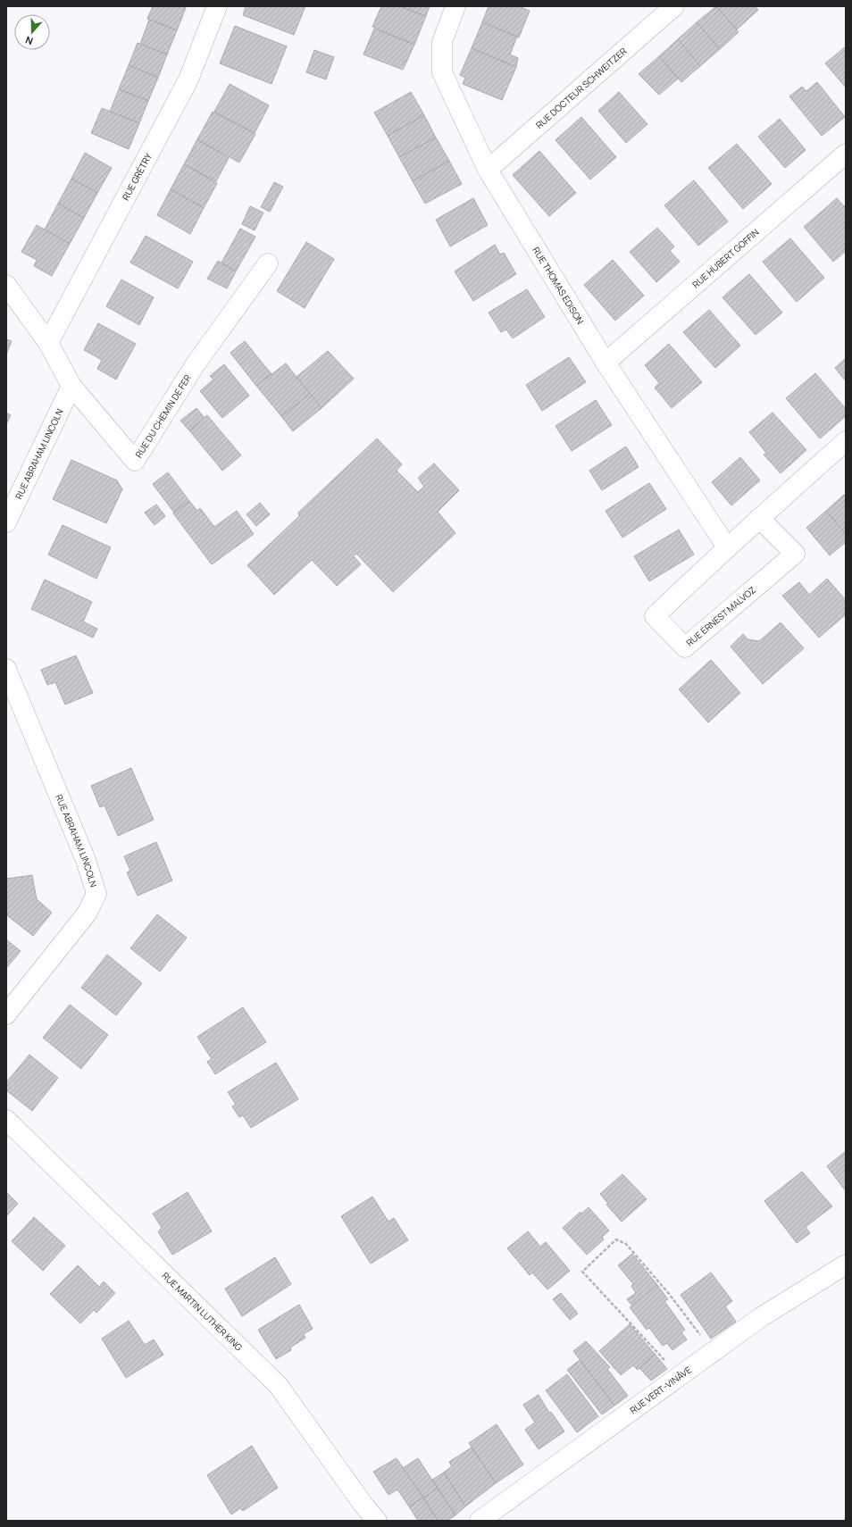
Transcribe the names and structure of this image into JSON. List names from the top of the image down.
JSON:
{
  "streets": {
    "street": [
      "RUE DOCTEUR SCHWEITZER",
      "RUE GRÉTRY",
      "RUE HUBERT GOFFIN",
      "RUE THOMAS EDISON",
      "RUE DU CHEMIN DE FER",
      "RUE ABRAHAM LINCOLN",
      "RUE ERNEST MALVOZ",
      "RUE MARTIN LUTHER KING",
      "RUE VERT-VINÂVE"
    ]
  },
  "crossings": [
    ["RUE DOCTEUR SCHWEITZER", "RUE THOMAS EDISON"],
    ["RUE GRÉTRY", "RUE DU CHEMIN DE FER"],
    ["RUE HUBERT GOFFIN", "RUE THOMAS EDISON"],
    ["RUE THOMAS EDISON", "RUE ERNEST MALVOZ"],
    ["RUE DU CHEMIN DE FER", "RUE ABRAHAM LINCOLN"]
  ],
  "north": "bottom"
}
